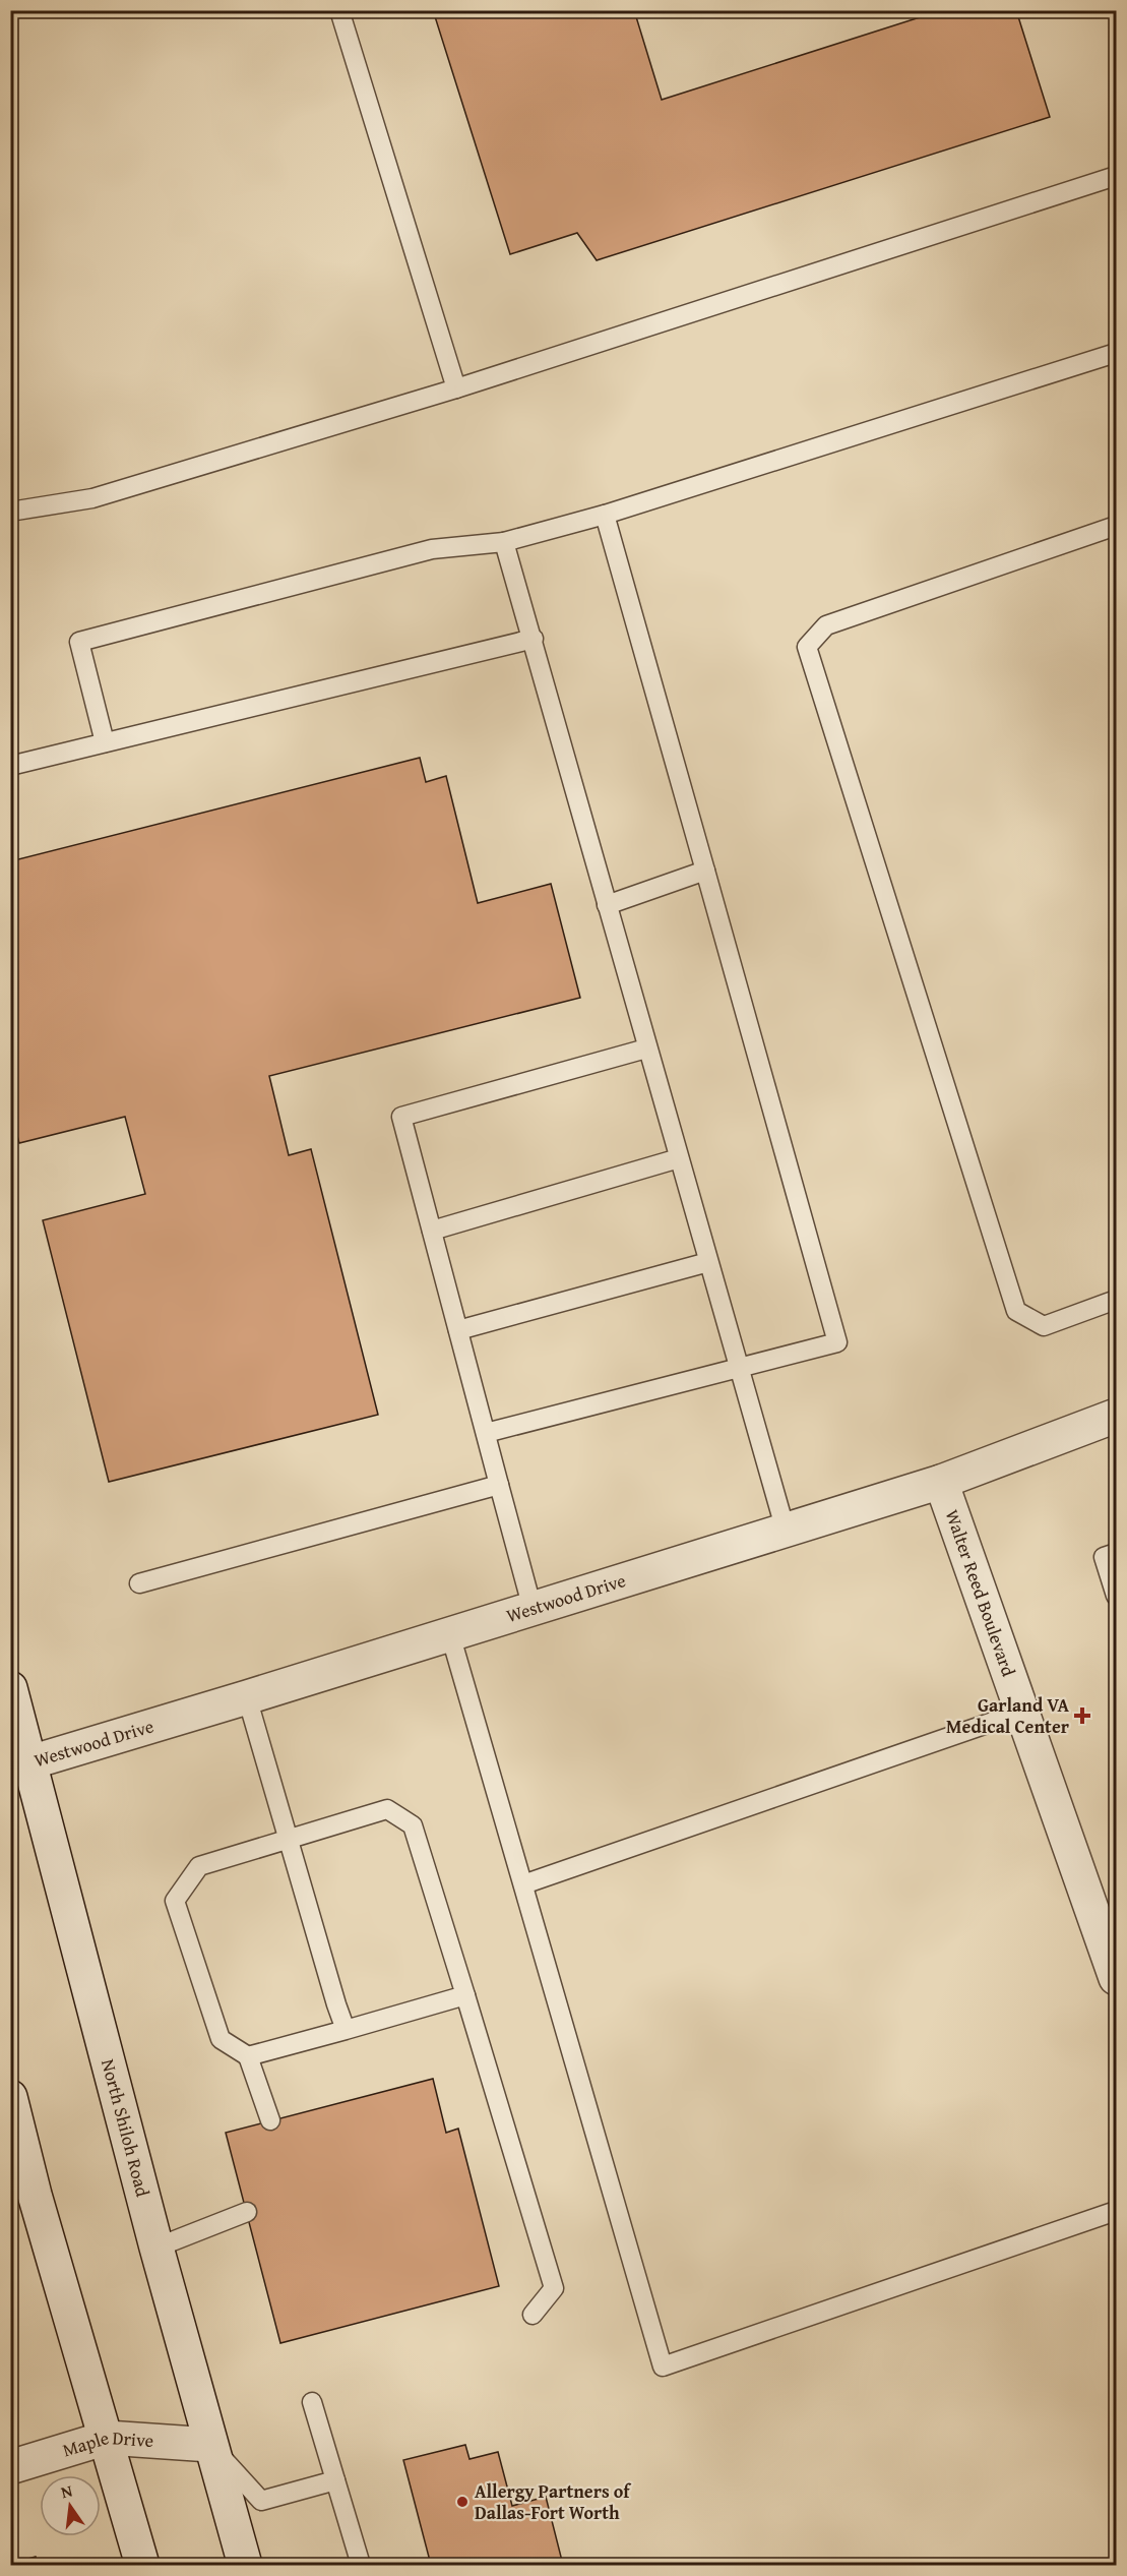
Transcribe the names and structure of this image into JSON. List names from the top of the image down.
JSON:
{
  "streets": {
    "street": [
      "Walter Reed Boulevard",
      "Westwood Drive",
      "North Shiloh Road",
      "Maple Drive"
    ]
  },
  "crossings": [
    ["Walter Reed Boulevard", "Westwood Drive"],
    ["Westwood Drive", "North Shiloh Road"],
    ["North Shiloh Road", "Maple Drive"]
  ],
  "places": {
    "health": ["Garland VA Medical Center"],
    "other": ["Allergy Partners of Dallas-Fort Worth"]
  },
  "north": "top"
}
